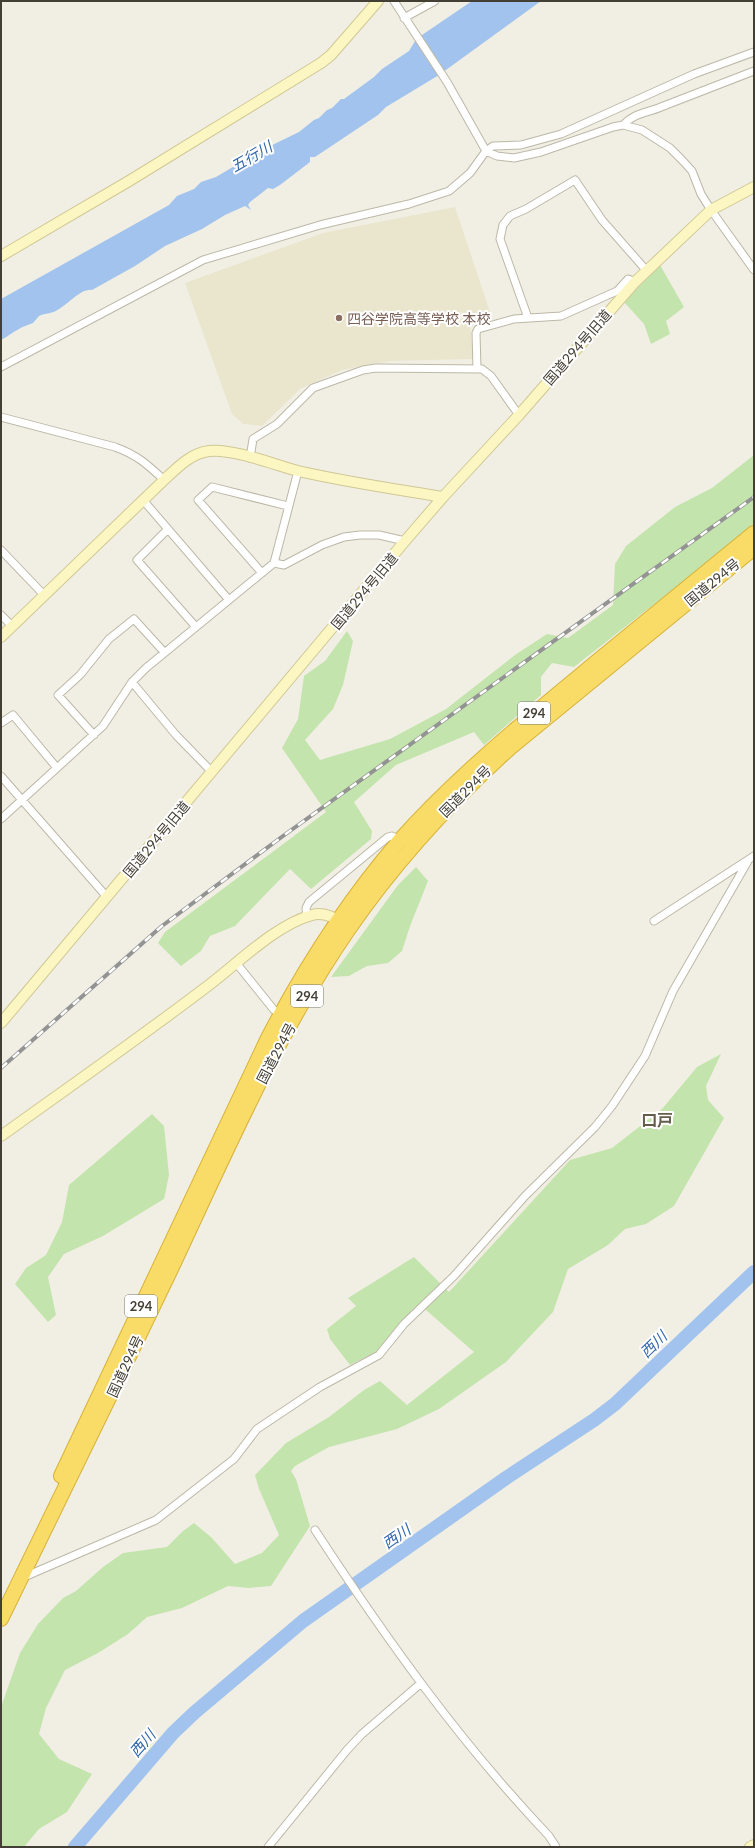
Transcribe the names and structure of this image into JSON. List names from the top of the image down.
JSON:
{
  "streets": {
    "highway": ["国道294号", "294"],
    "street": ["国道294号旧道"]
  },
  "districts": ["口戸"],
  "water": ["五行川", "西川"],
  "places": ["四谷学院高等学校 本校"]
}
